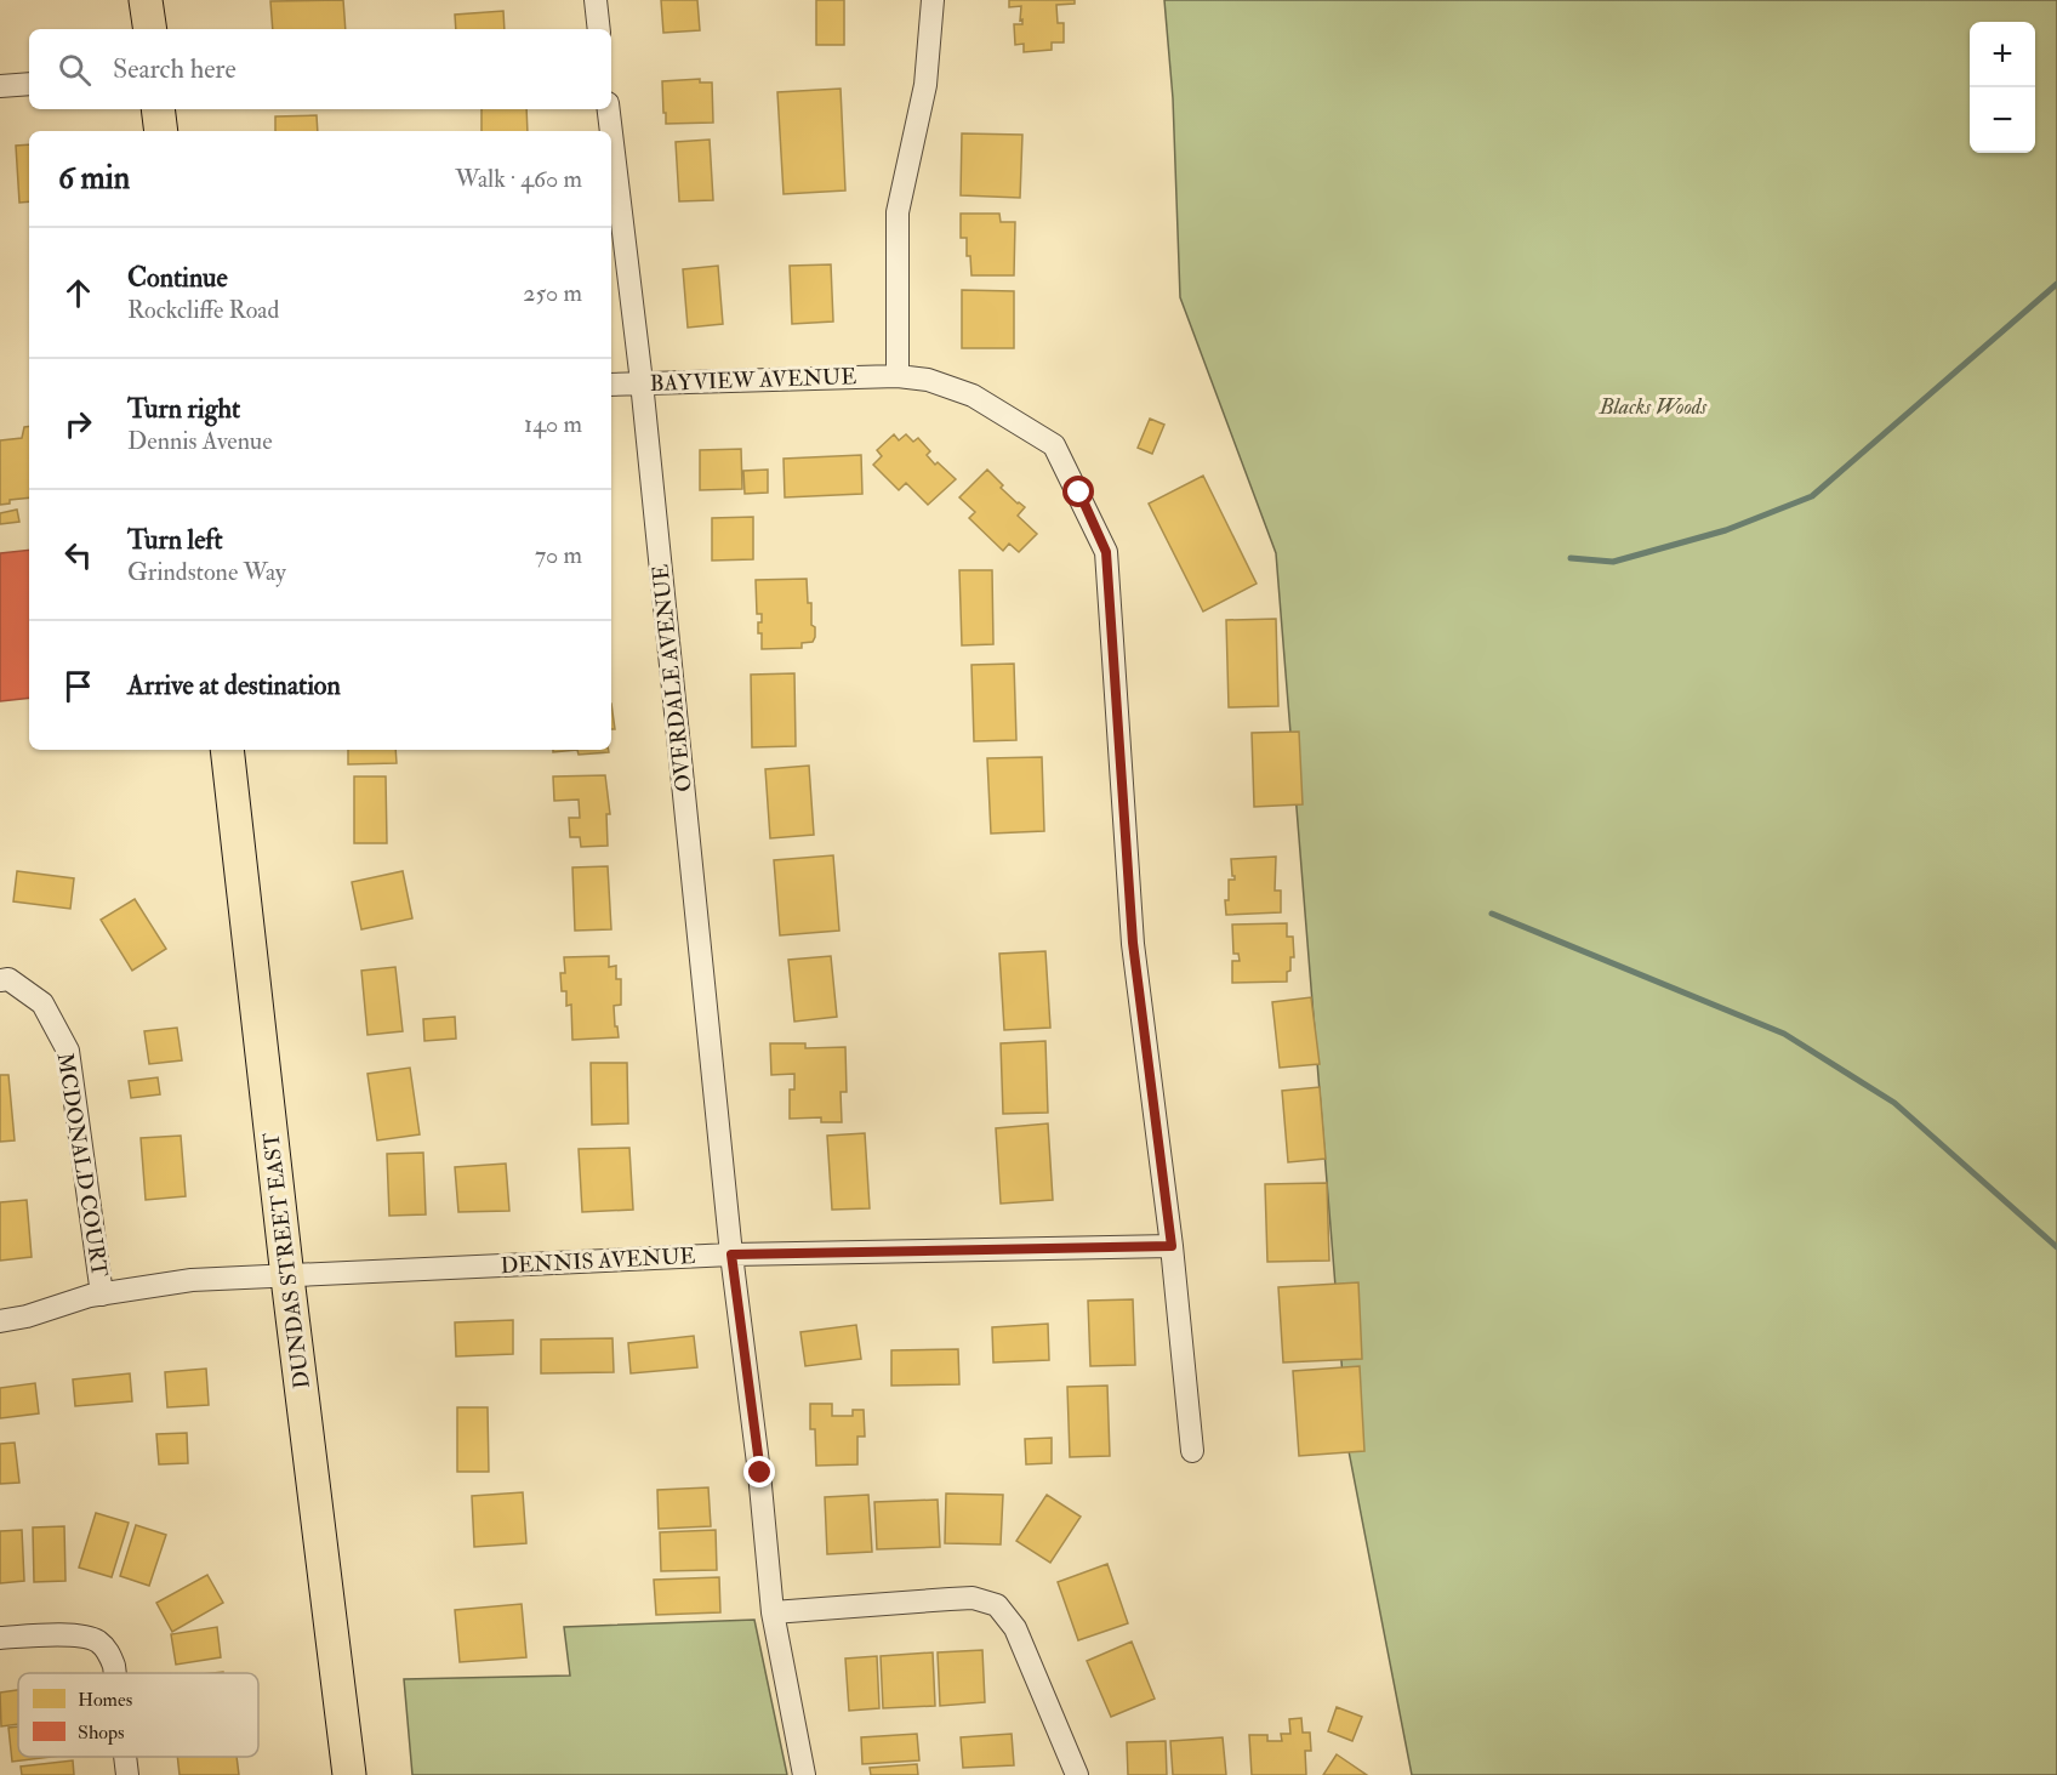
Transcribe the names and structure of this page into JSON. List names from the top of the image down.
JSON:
{
  "streets": {
    "main road": ["DUNDAS STREET EAST"],
    "street": [
      "BAYVIEW AVENUE",
      "OVERDALE AVENUE",
      "MCDONALD COURT",
      "DENNIS AVENUE"
    ]
  },
  "crossings": [
    ["BAYVIEW AVENUE", "OVERDALE AVENUE"],
    ["BAYVIEW AVENUE", "DENNIS AVENUE"],
    ["OVERDALE AVENUE", "DENNIS AVENUE"],
    ["MCDONALD COURT", "DUNDAS STREET EAST"],
    ["MCDONALD COURT", "DENNIS AVENUE"],
    ["DUNDAS STREET EAST", "DENNIS AVENUE"]
  ],
  "parks": ["Blacks Woods"],
  "legend": ["Homes", "Shops"],
  "page": {
    "map_buttons": ["+", "−"],
    "search": "Search here",
    "heading": ["6 min", "Walk · 460 m"],
    "list": [
      ["Continue", "Rockcliffe Road", "250 m"],
      ["Turn right", "Dennis Avenue", "140 m"],
      ["Turn left", "Grindstone Way", "70 m"],
      "Arrive at destination"
    ]
  }
}
